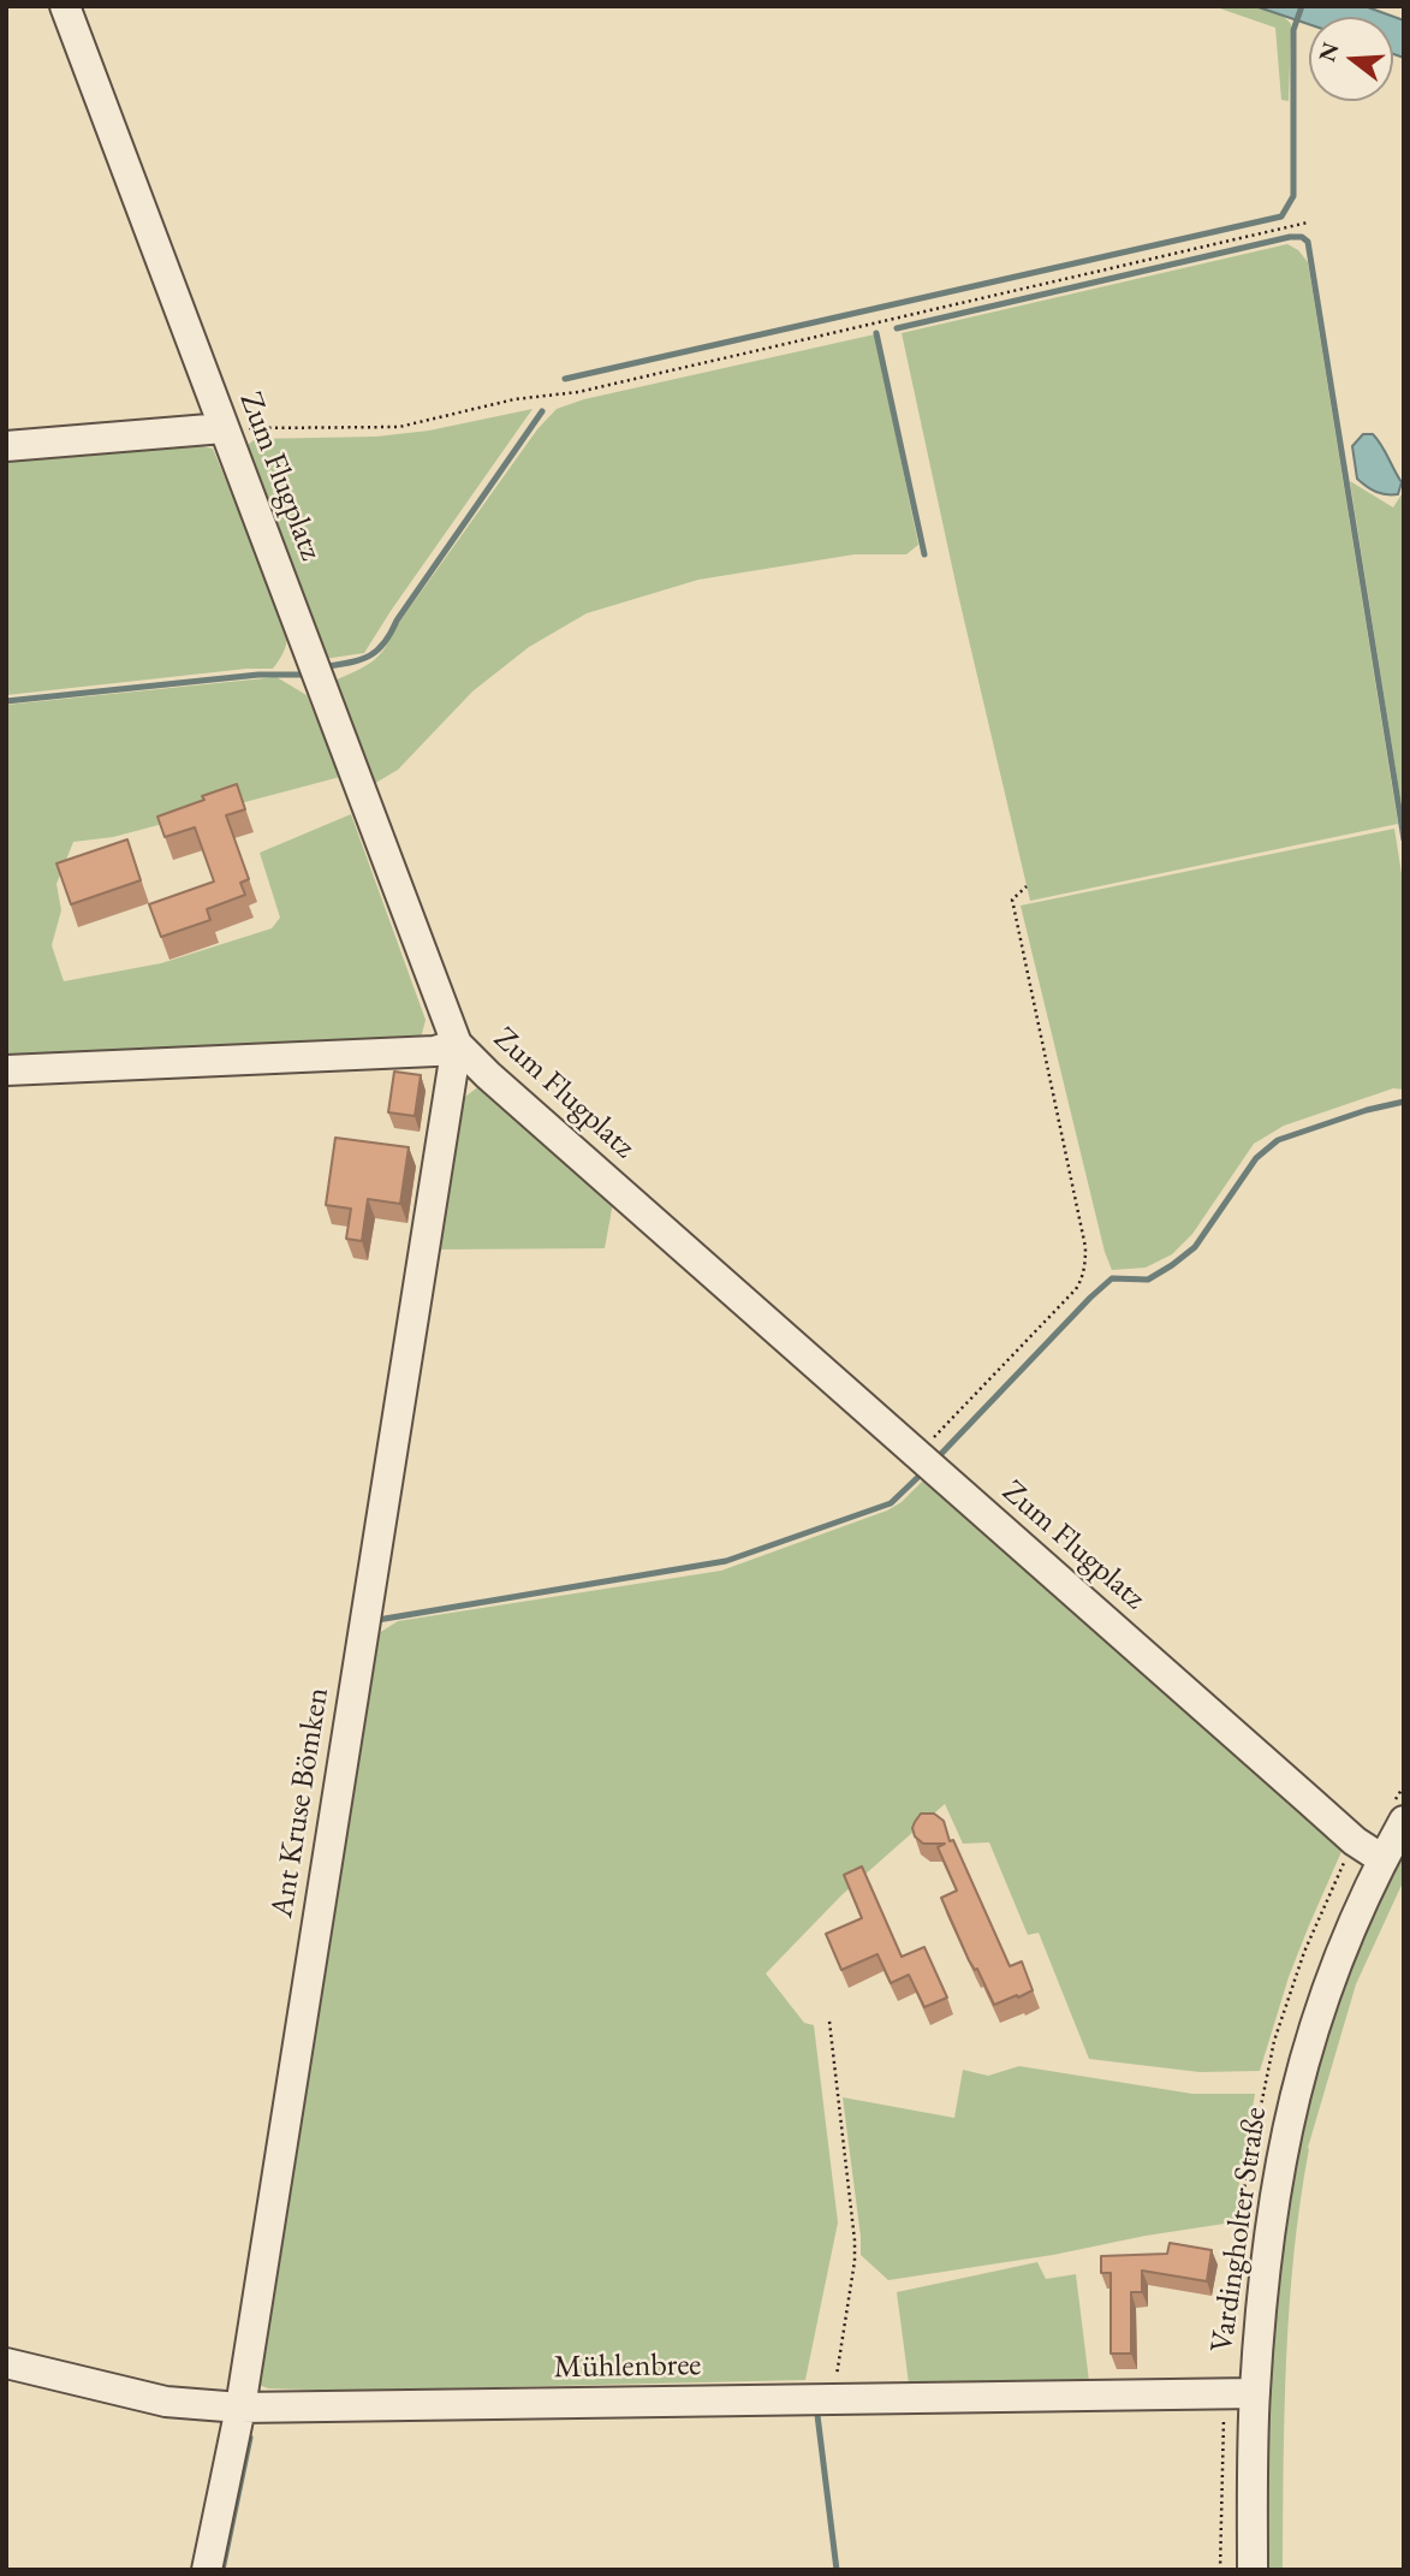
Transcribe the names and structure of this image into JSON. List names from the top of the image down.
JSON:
{
  "streets": {
    "street": [
      "Zum Flugplatz",
      "Ant Kruse Bömken",
      "Vardingholter Straße",
      "Mühlenbree"
    ]
  },
  "crossings": [
    ["Zum Flugplatz", "Ant Kruse Bömken"],
    ["Zum Flugplatz", "Vardingholter Straße"],
    ["Ant Kruse Bömken", "Mühlenbree"],
    ["Vardingholter Straße", "Mühlenbree"]
  ],
  "north": "left"
}
